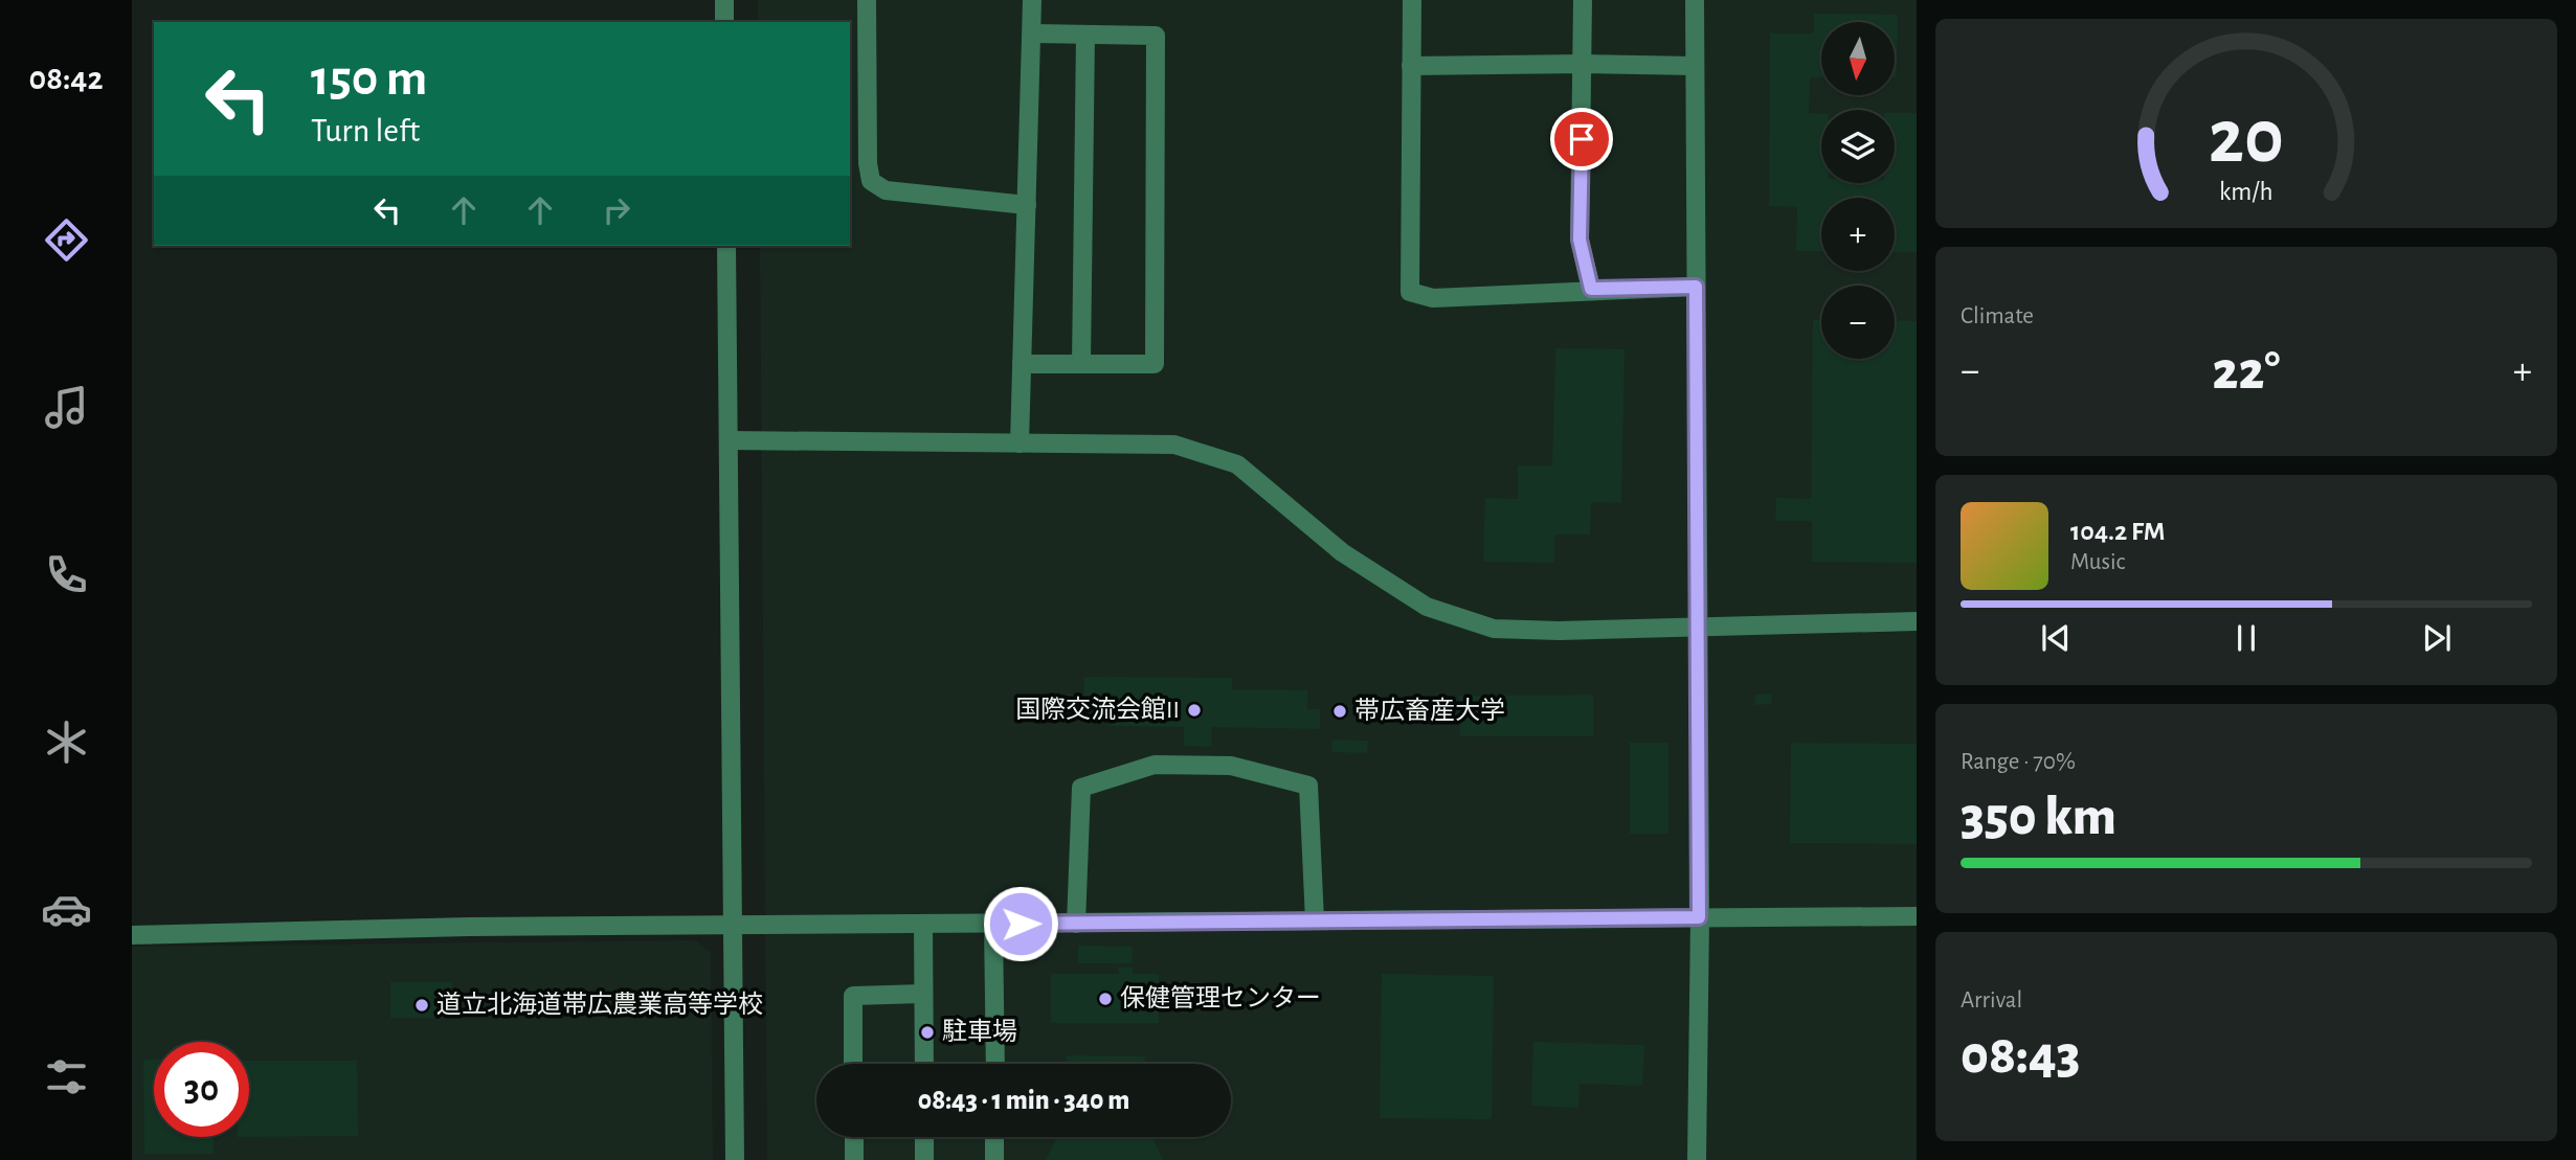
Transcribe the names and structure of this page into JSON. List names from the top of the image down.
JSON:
{
  "places": [
    "国際交流会館II",
    "帯広畜産大学",
    "保健管理センター",
    "道立北海道帯広農業高等学校",
    "駐車場"
  ],
  "north": "bottom",
  "page": {
    "tabs": "08:42",
    "map_buttons": ["+", "−"],
    "turn": ["150 m", "Turn left"],
    "tile": [
      "Climate",
      ["Range · 70%", "350 km"],
      ["Arrival", "08:43"]
    ],
    "heat": ["−", "22°", "+"],
    "song": ["104.2 FM", "Music"],
    "limit": "30",
    "trip": "08:43 · 1 min · 340 m",
    "gauge": ["20", "km/h"]
  }
}
